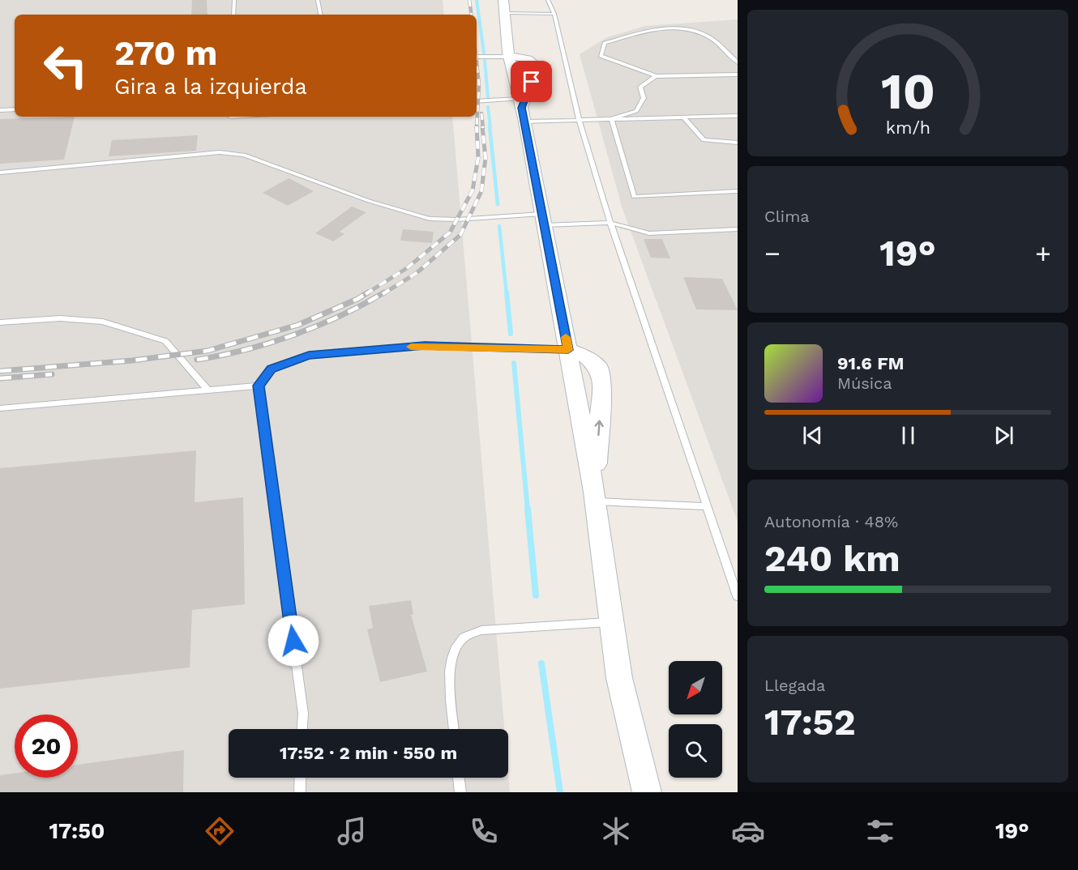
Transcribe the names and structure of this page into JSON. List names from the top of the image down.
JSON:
{
  "north": "bottom left",
  "page": {
    "turn": ["270 m", "Gira a la izquierda"],
    "tile": [
      "Clima",
      ["Autonomía · 48%", "240 km"],
      ["Llegada", "17:52"]
    ],
    "heat": ["−", "19°", "+"],
    "song": ["91.6 FM", "Música"],
    "limit": "20",
    "trip": "17:52 · 2 min · 550 m",
    "tabs": ["17:50", "19°"],
    "gauge": ["10", "km/h"]
  }
}
